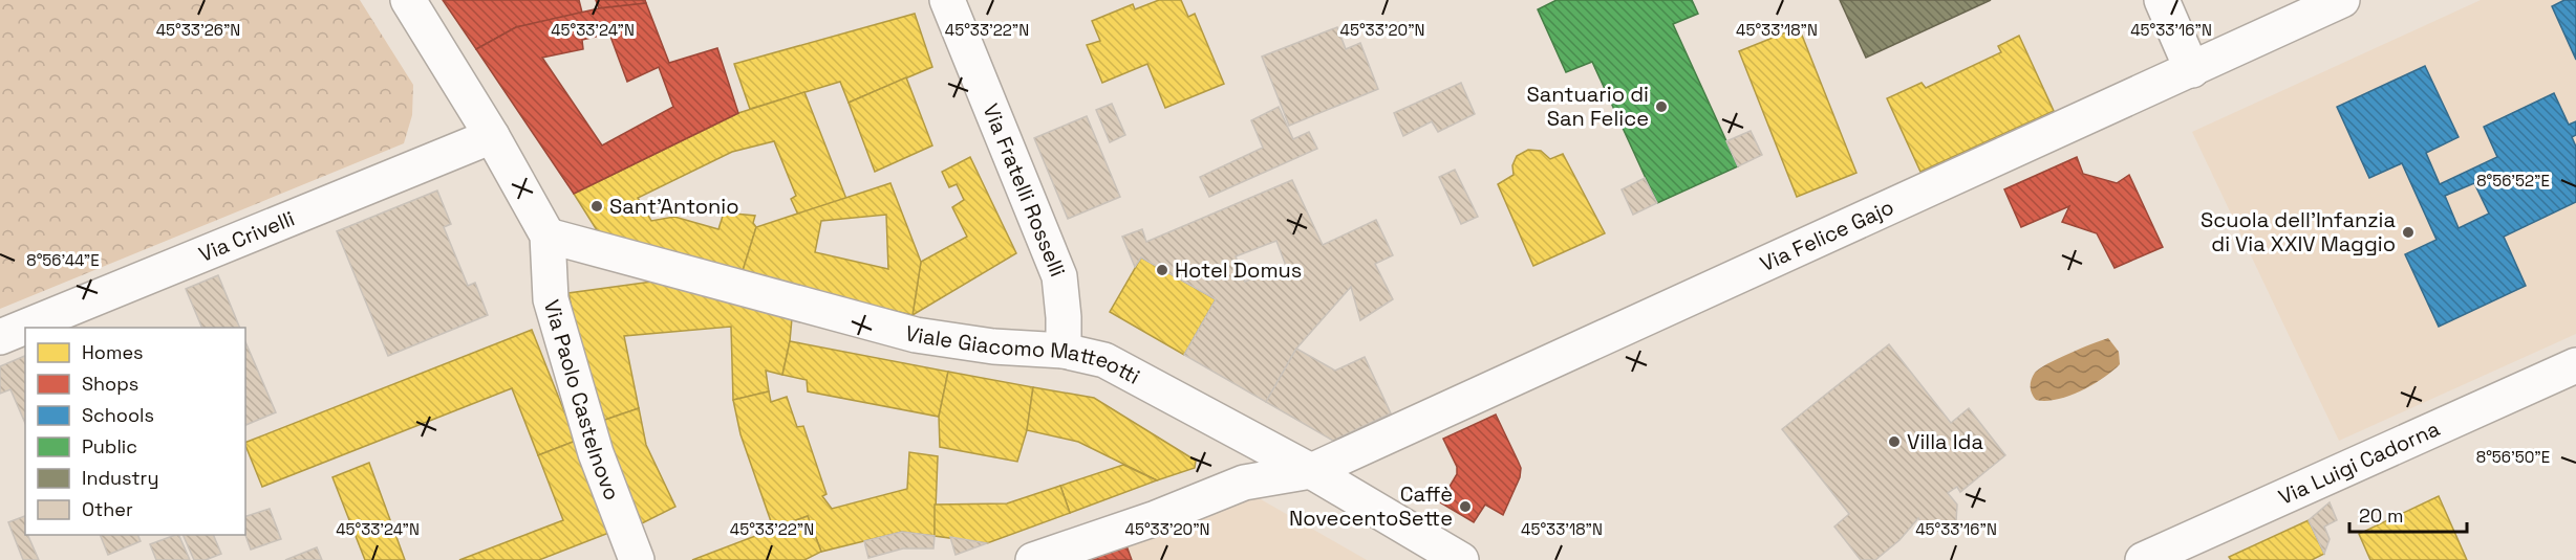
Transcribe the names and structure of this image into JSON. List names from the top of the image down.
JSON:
{
  "streets": {
    "street": [
      "Via Fratelli Rosselli",
      "Via Felice Gajo",
      "Via Crivelli",
      "Viale Giacomo Matteotti",
      "Via Paolo Castelnovo",
      "Via Luigi Cadorna"
    ]
  },
  "crossings": [
    ["Via Fratelli Rosselli", "Viale Giacomo Matteotti"],
    ["Via Felice Gajo", "Viale Giacomo Matteotti"],
    ["Viale Giacomo Matteotti", "Via Paolo Castelnovo"]
  ],
  "places": [
    "Santuario di San Felice",
    "Sant'Antonio",
    "Scuola dell'Infanzia di Via XXIV Maggio",
    "Hotel Domus",
    "Villa Ida",
    "Caffè NovecentoSette"
  ],
  "legend": [
    "Homes",
    "Shops",
    "Schools",
    "Public",
    "Industry",
    "Other"
  ],
  "scale_bar": "20 m",
  "coordinates": [
    "45°33'26\"N",
    "45°33'24\"N",
    "45°33'22\"N",
    "45°33'20\"N",
    "45°33'18\"N",
    "45°33'16\"N",
    "8°56'52\"E",
    "8°56'44\"E",
    "8°56'50\"E"
  ]
}
